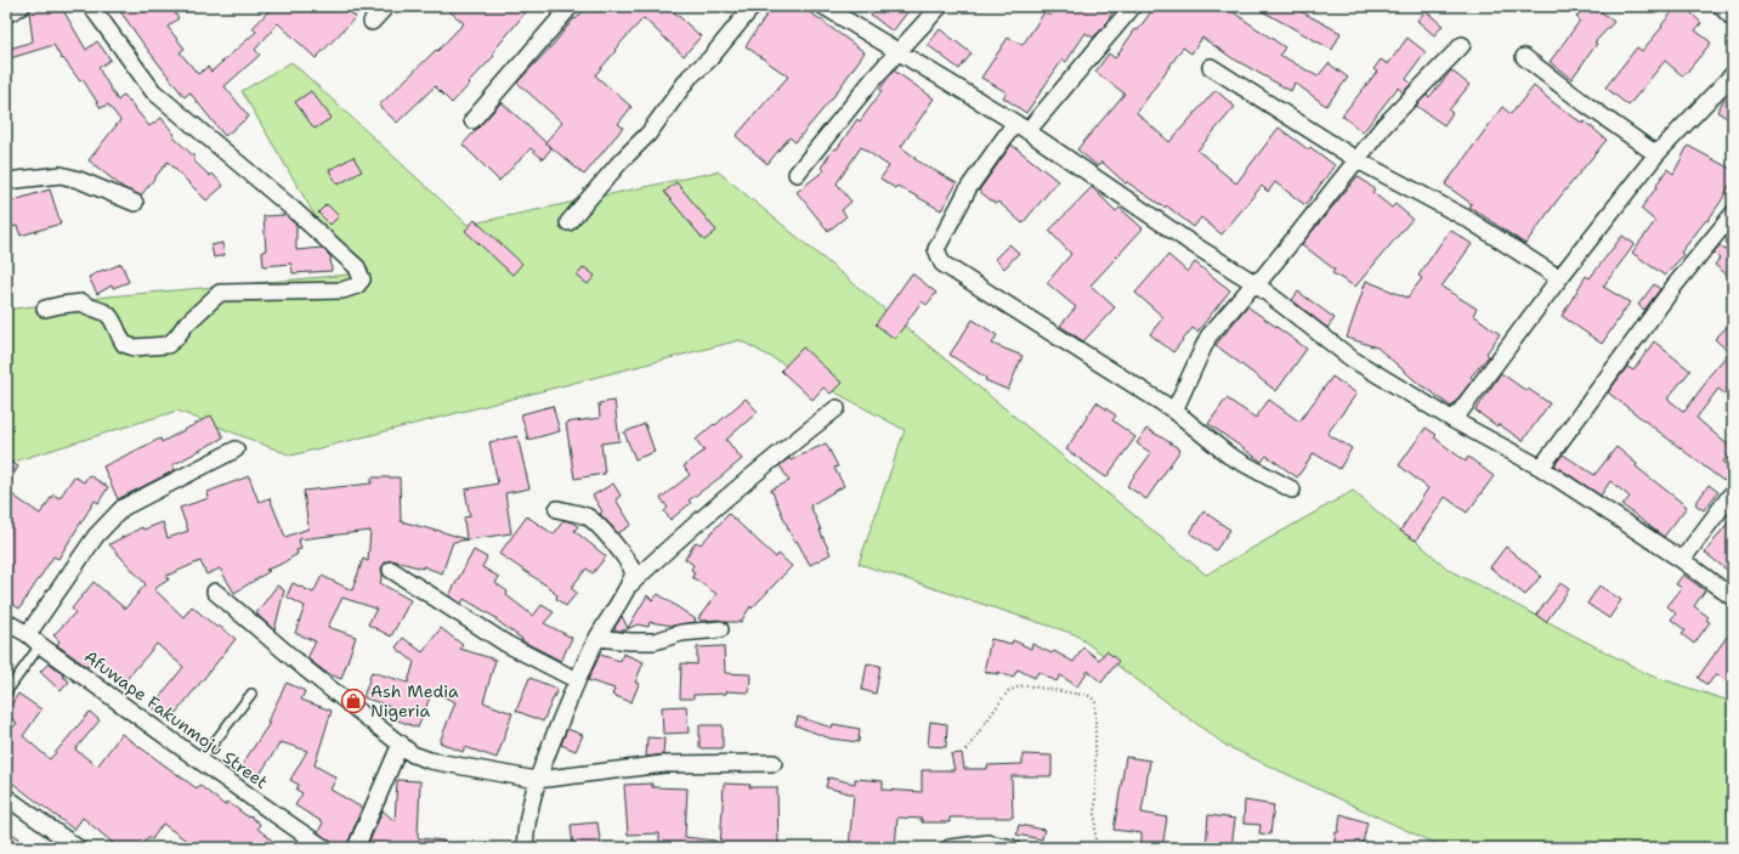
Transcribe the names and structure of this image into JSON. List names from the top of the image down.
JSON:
{
  "streets": {
    "street": ["Afuwape Fakunmoju Street"]
  },
  "places": {
    "shop": ["Ash Media Nigeria"]
  }
}
